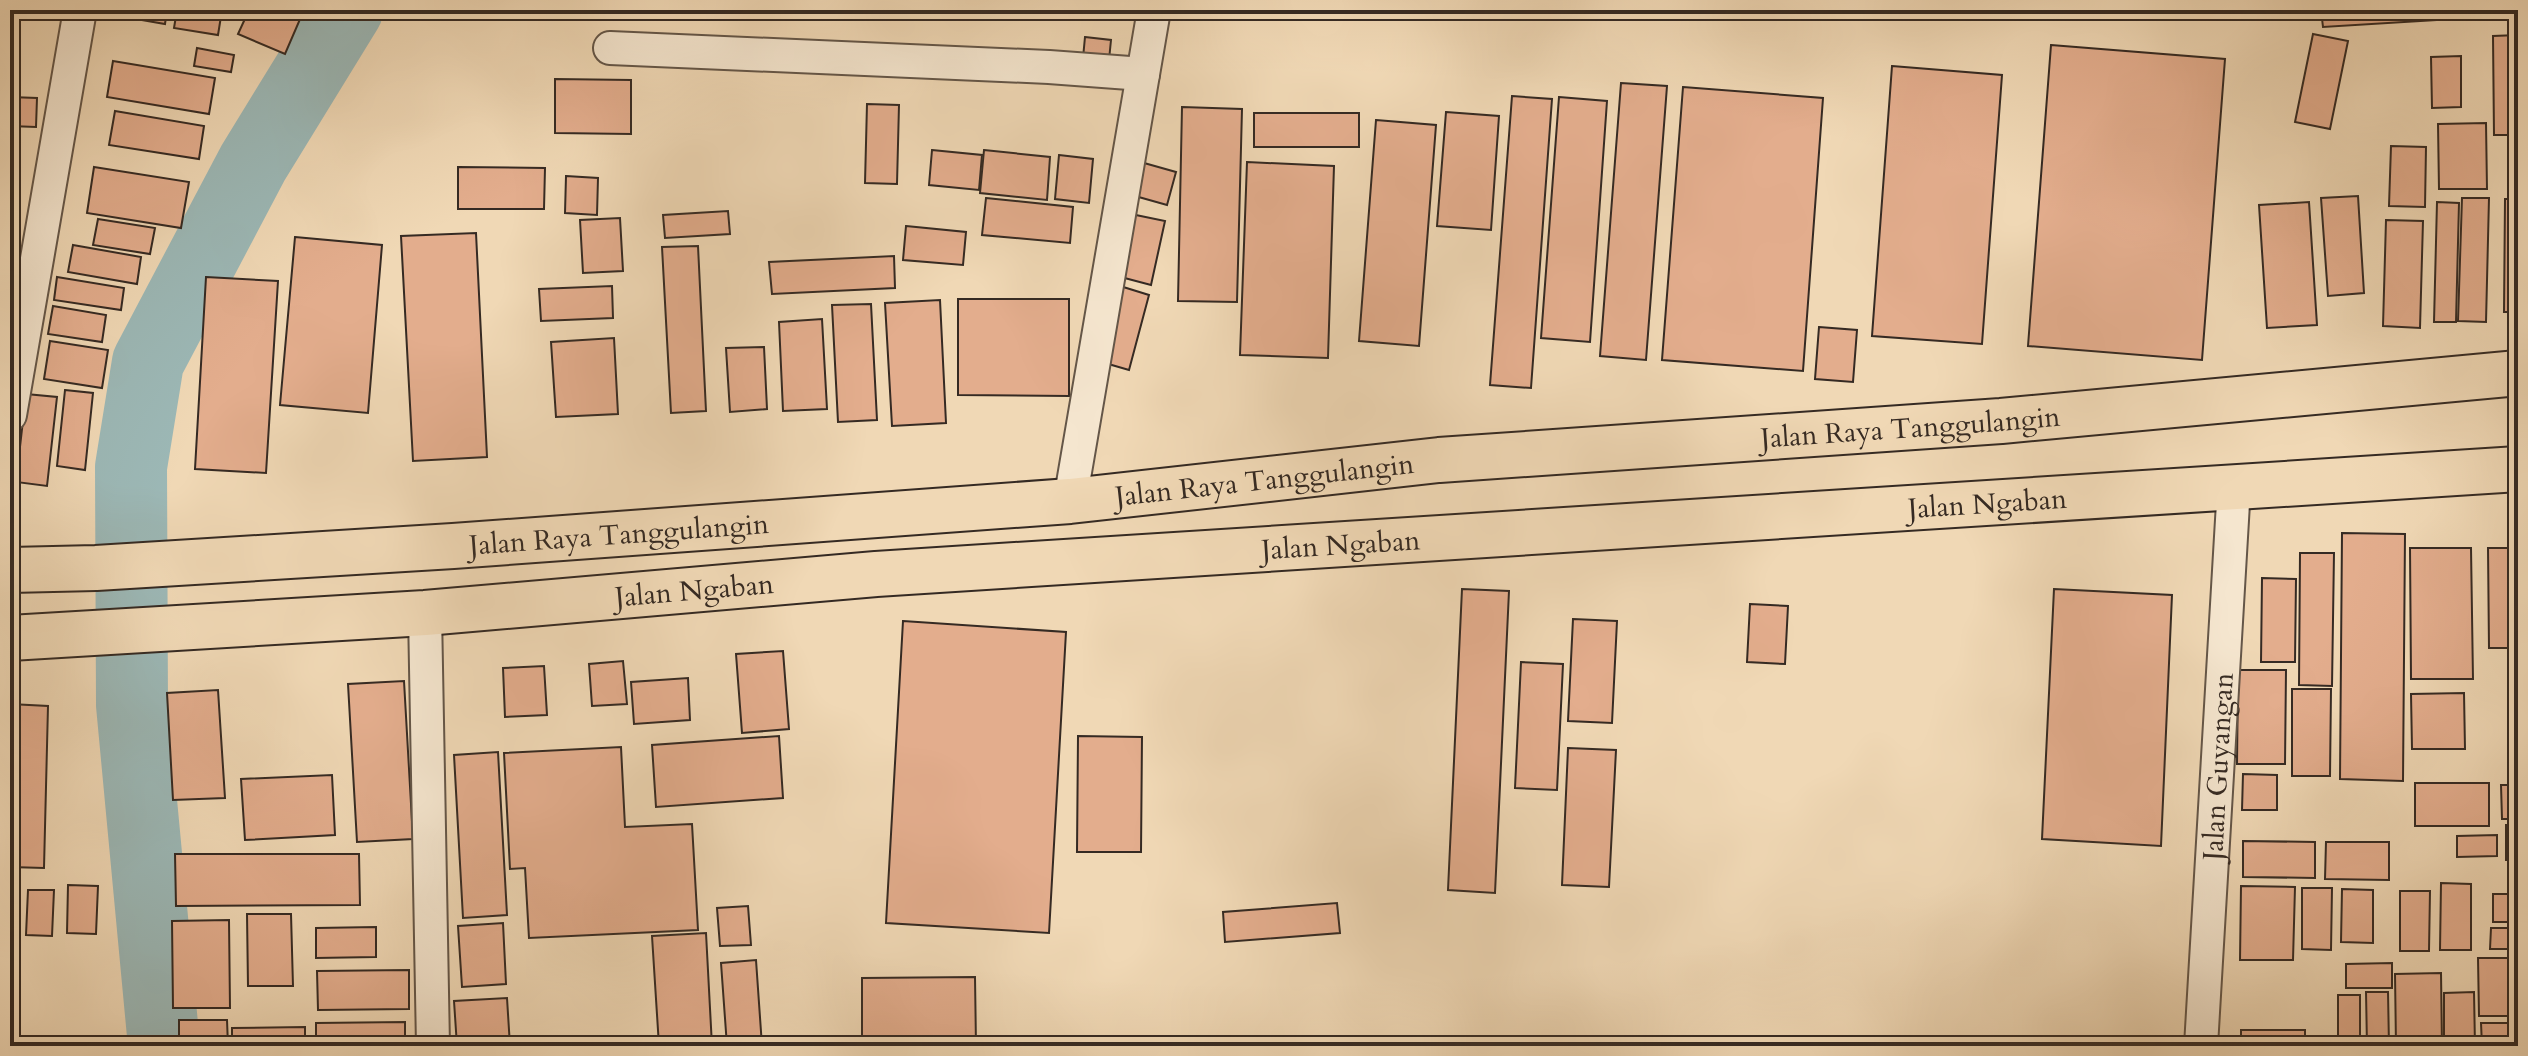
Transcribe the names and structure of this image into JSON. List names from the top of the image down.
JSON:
{
  "streets": {
    "highway": ["Jalan Raya Tanggulangin", "Jalan Ngaban"],
    "street": ["Jalan Guyangan"]
  },
  "crossings": [
    ["Jalan Ngaban", "Jalan Guyangan"]
  ]
}
